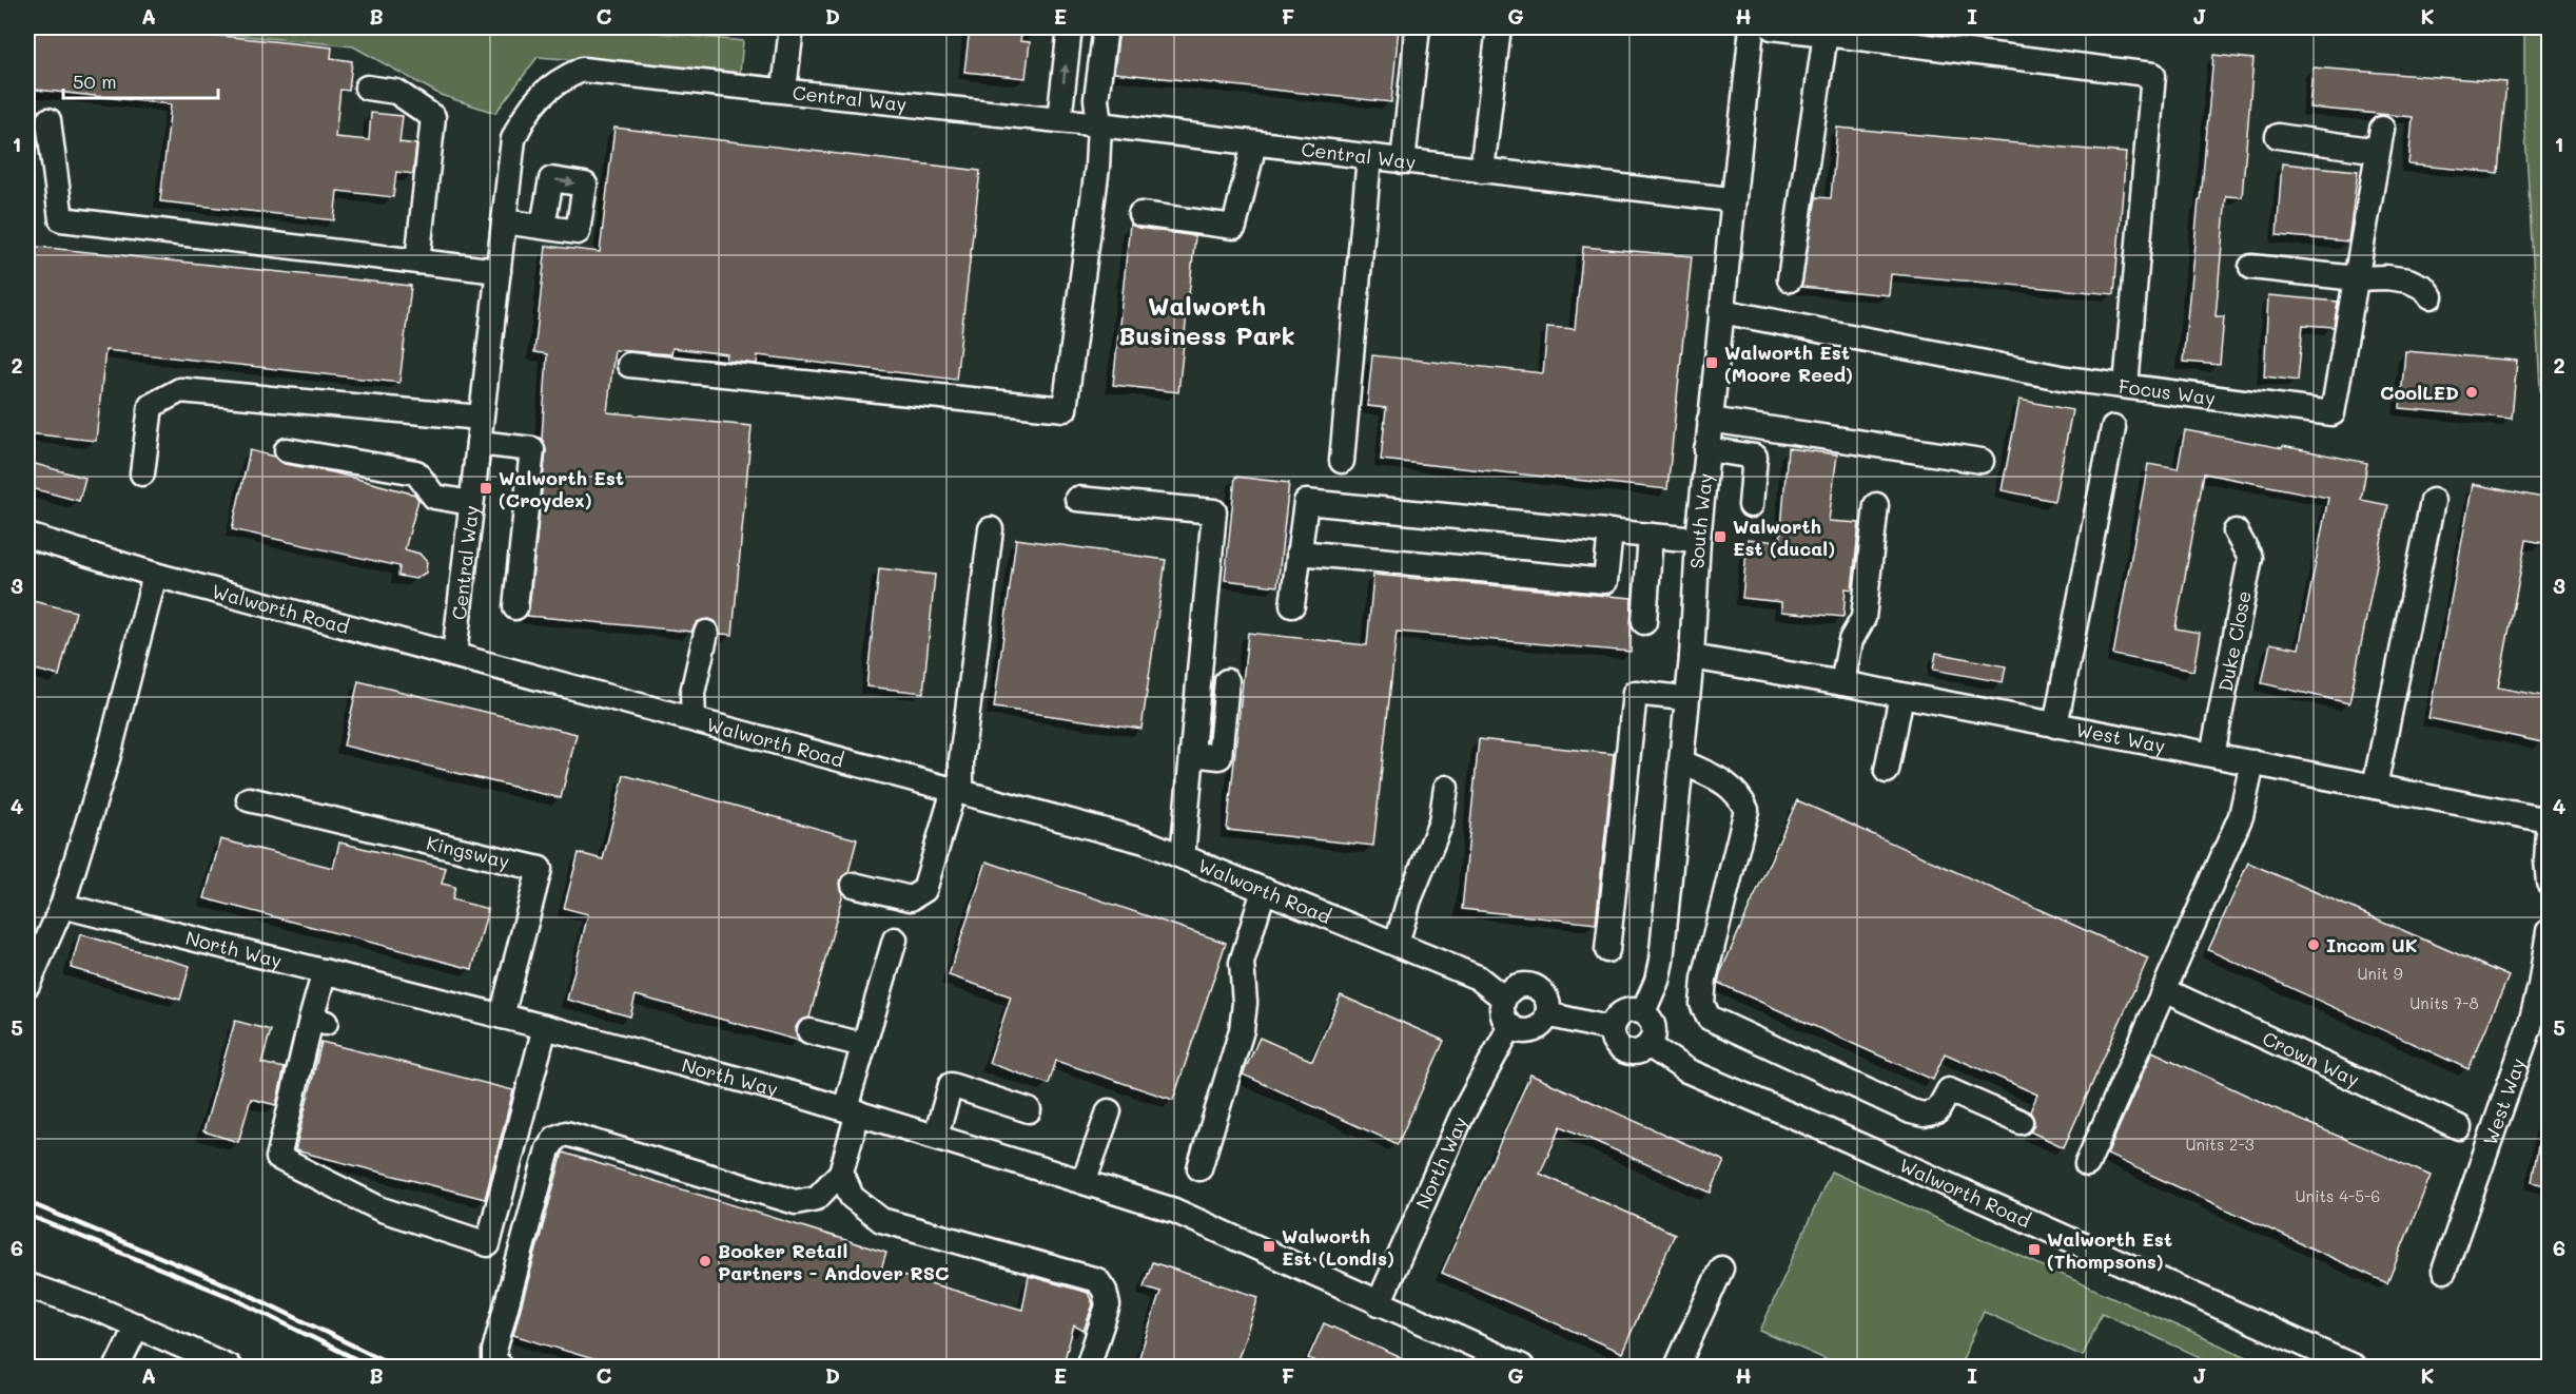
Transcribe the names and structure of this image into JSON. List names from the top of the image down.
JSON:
{
  "streets": {
    "street": [
      "Central Way",
      "Focus Way",
      "South Way",
      "Walworth Road",
      "Duke Close",
      "West Way",
      "Kingsway",
      "North Way",
      "Crown Way"
    ]
  },
  "crossings": [
    ["Central Way", "South Way"],
    ["Central Way", "Walworth Road"],
    ["Focus Way", "South Way"],
    ["South Way", "Walworth Road"],
    ["South Way", "West Way"],
    ["Walworth Road", "North Way"],
    ["Duke Close", "West Way"],
    ["Kingsway", "North Way"]
  ],
  "districts": ["Walworth Business Park"],
  "places": {
    "transit": [
      "Walworth Est (Moore Reed)",
      "Walworth Est (Croydex)",
      "Walworth Est (ducal)",
      "Walworth Est (Londis)",
      "Walworth Est (Thompsons)"
    ],
    "other": ["CoolLED", "Incom UK", "Booker Retail Partners - Andover RSC"]
  },
  "house_numbers": [
    "Unit 9",
    "Units 7-8",
    "Units 2-3",
    "Units 4-5-6"
  ],
  "scale_bar": "50 m",
  "grid": {
    "columns": [
      "A",
      "B",
      "C",
      "D",
      "E",
      "F",
      "G",
      "H",
      "I",
      "J",
      "K"
    ],
    "rows": [
      "1",
      "2",
      "3",
      "4",
      "5",
      "6"
    ]
  }
}
